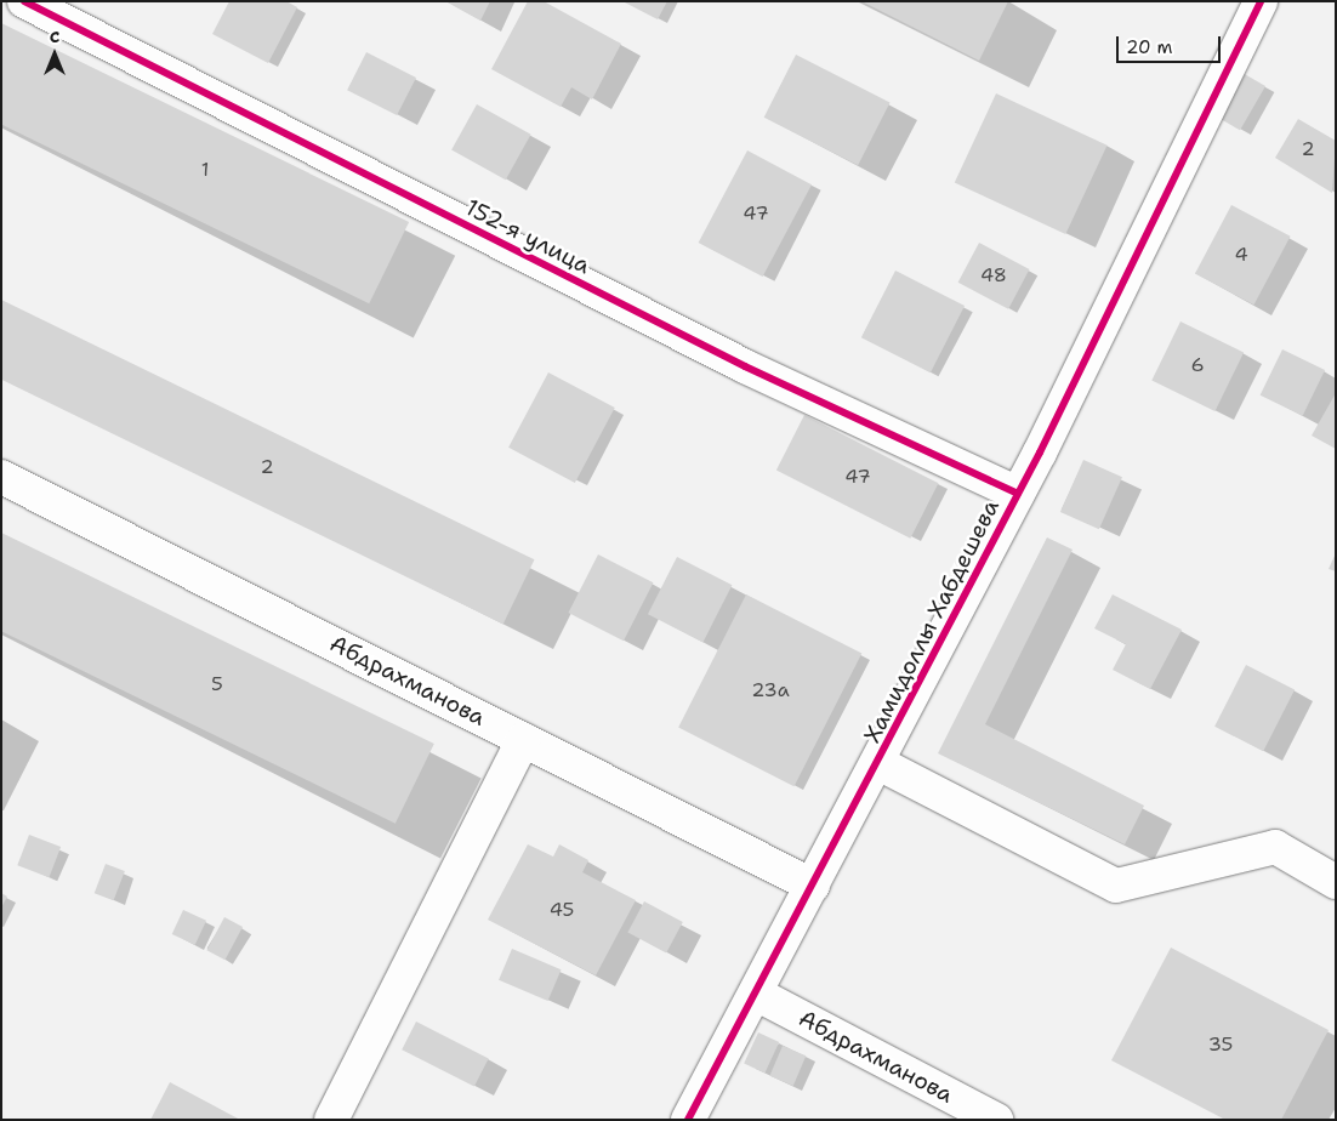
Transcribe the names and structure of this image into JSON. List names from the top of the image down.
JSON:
{
  "streets": {
    "street": ["152-я улица", "Хамидоллы Хабдешева", "Абдрахманова"]
  },
  "crossings": [
    ["152-я улица", "Хамидоллы Хабдешева"],
    ["Хамидоллы Хабдешева", "Абдрахманова"]
  ],
  "house_numbers": [
    "2",
    "1",
    "47",
    "4",
    "48",
    "6",
    "2",
    "47",
    "5",
    "23а",
    "45",
    "35"
  ],
  "scale_bar": "20 m",
  "north": "top"
}
